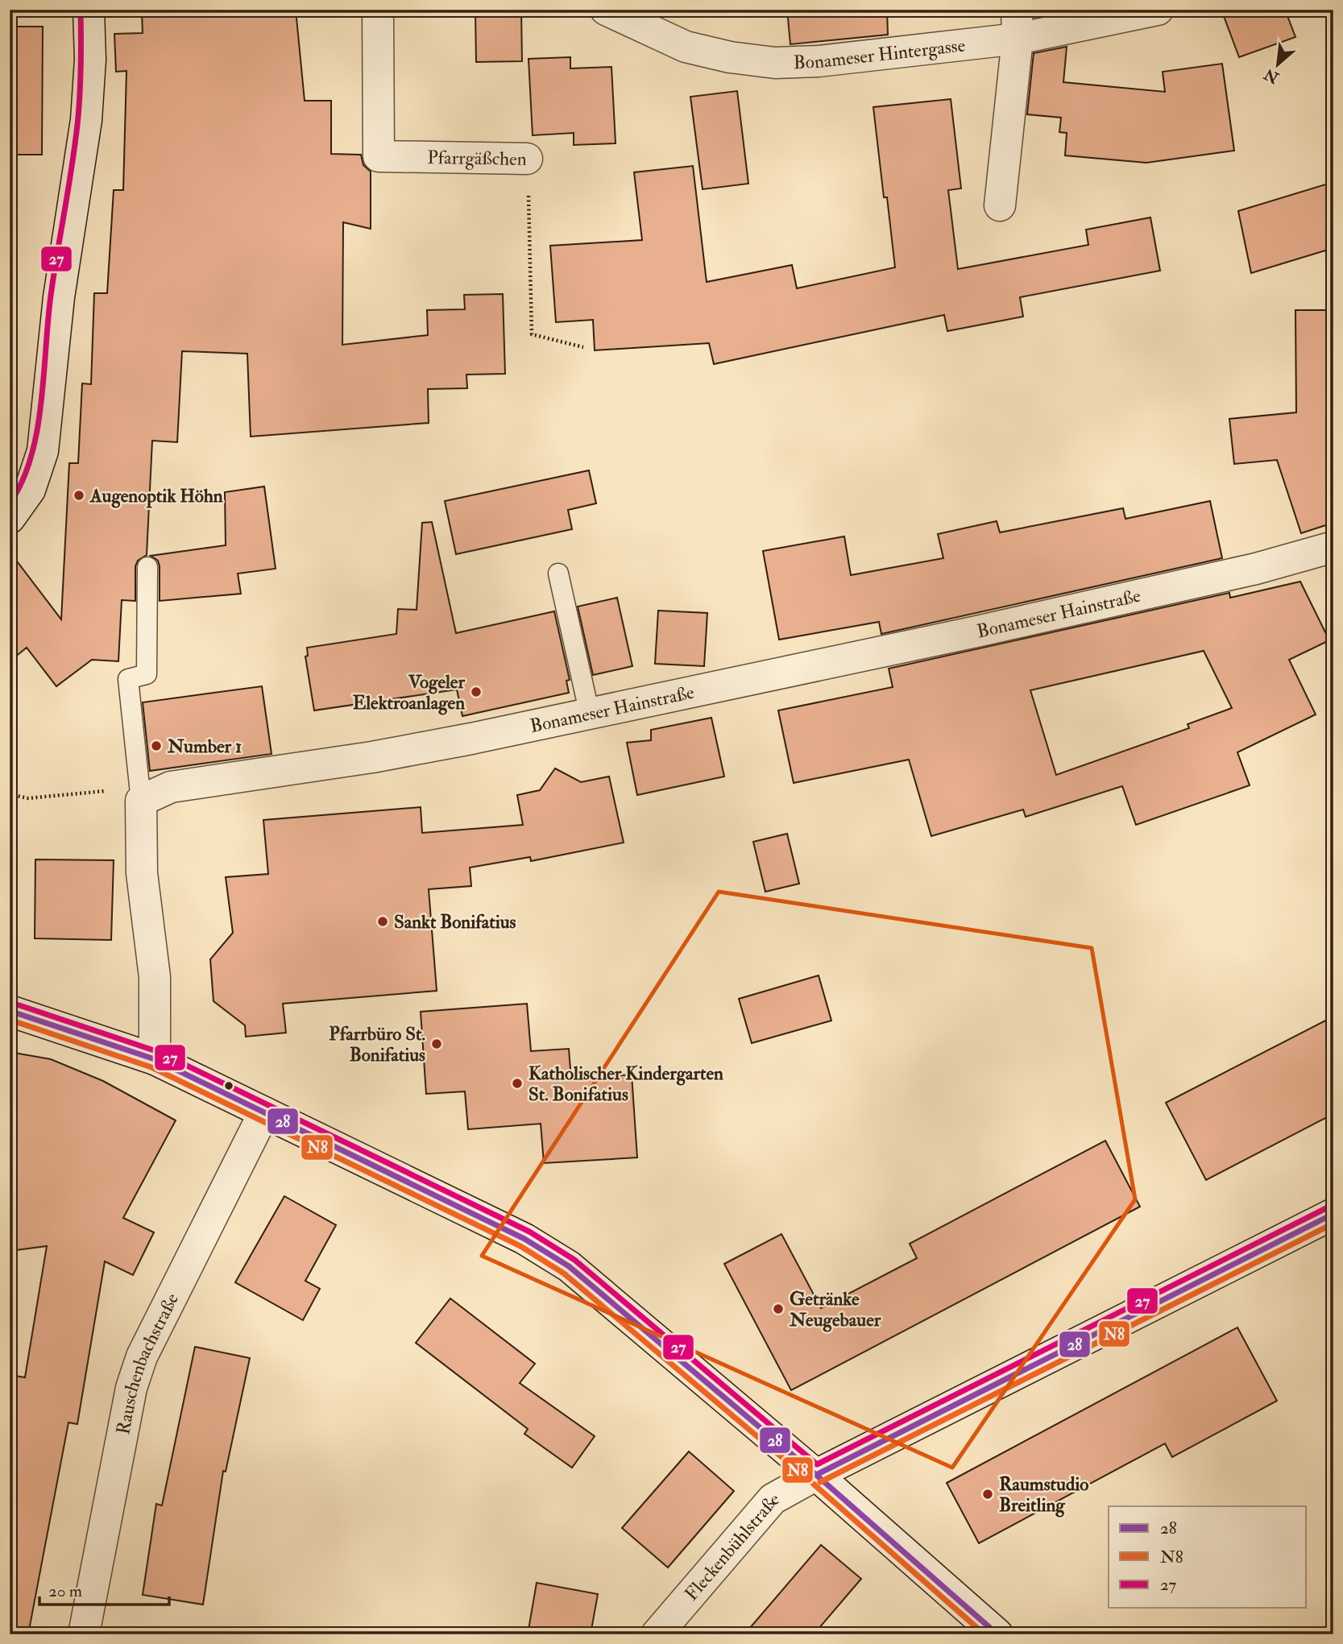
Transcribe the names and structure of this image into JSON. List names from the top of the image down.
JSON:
{
  "streets": {
    "street": [
      "Bonameser Hintergasse",
      "Pfarrgäßchen",
      "Bonameser Hainstraße",
      "Rauschenbachstraße",
      "Fleckenbühlstraße"
    ]
  },
  "places": [
    "Augenoptik Höhn",
    "Vogeler Elektroanlagen",
    "Number 1",
    "Sankt Bonifatius",
    "Pfarrbüro St. Bonifatius",
    "Katholischer Kindergarten St. Bonifatius",
    "Getränke Neugebauer",
    "Raumstudio Breitling"
  ],
  "lines": ["transit line 27", "transit line 28", "transit line N8"],
  "legend": ["28", "N8", "27"],
  "scale_bar": "20 m",
  "north": "bottom left"
}
